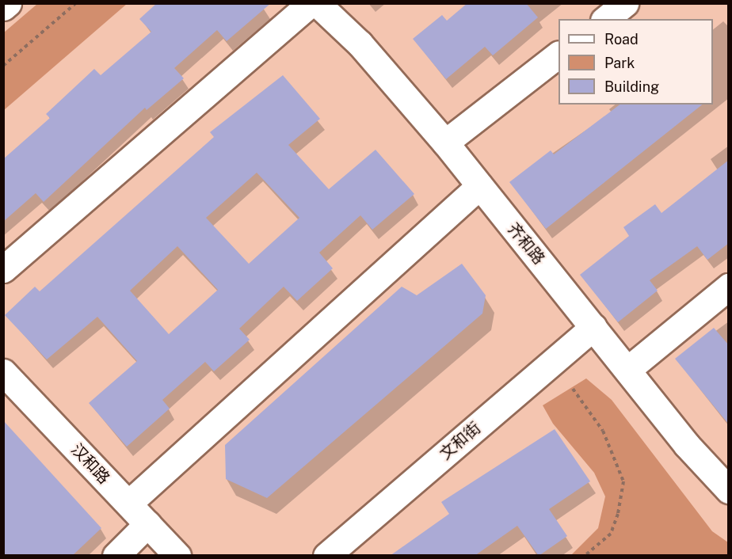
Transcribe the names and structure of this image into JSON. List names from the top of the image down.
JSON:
{
  "streets": {
    "street": ["齐和路", "文和街", "汉和路"]
  },
  "crossings": [
    ["齐和路", "文和街"]
  ],
  "legend": ["Road", "Park", "Building"]
}
